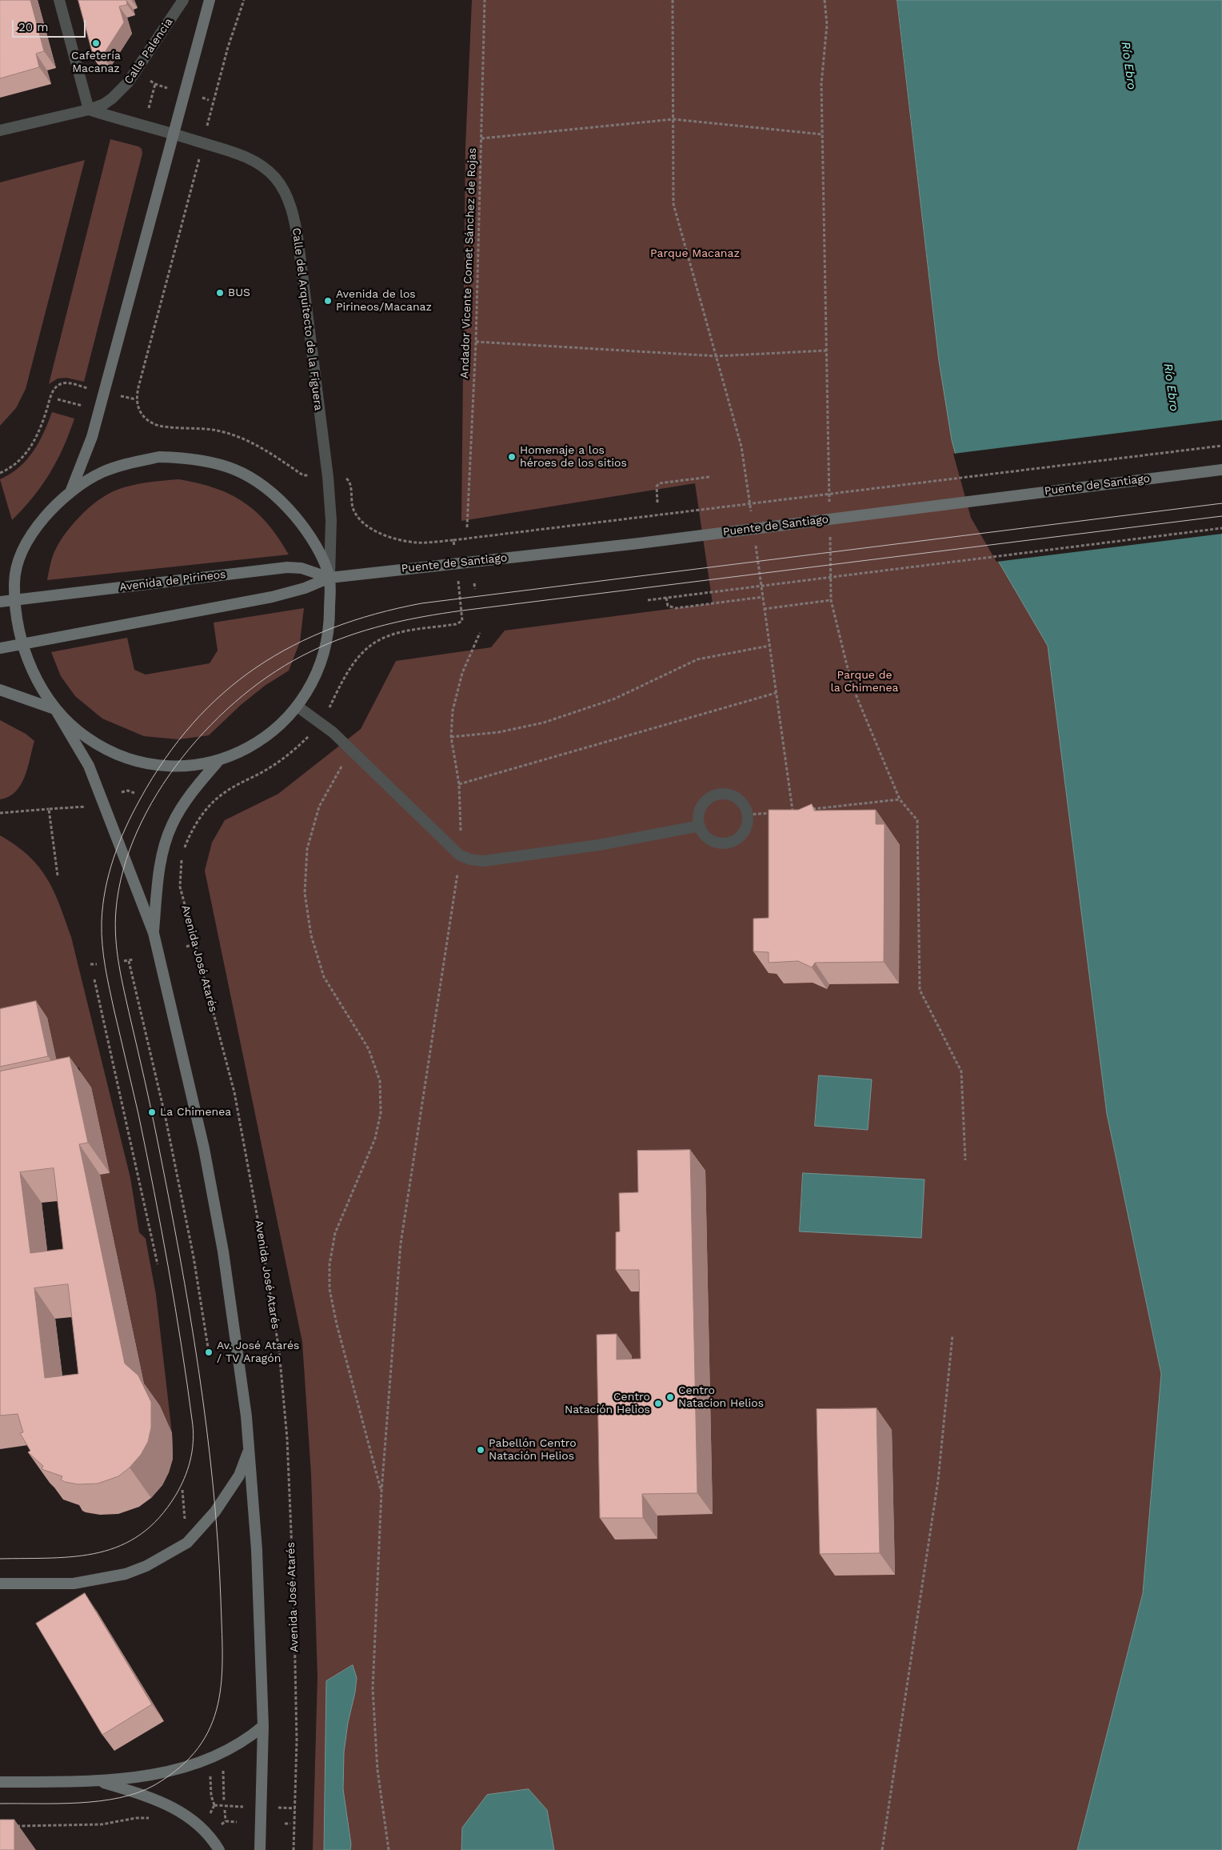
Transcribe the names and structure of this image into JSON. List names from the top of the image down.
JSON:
{
  "streets": {
    "main road": ["Puente de Santiago", "Avenida de Pirineos"],
    "street": ["Calle Palencia", "Calle del Arquitecto de la Figuera"],
    "path": ["Andador Vicente Comet Sánchez de Rojas", "Avenida José Atarés"]
  },
  "crossings": [
    ["Calle Palencia", "Calle del Arquitecto de la Figuera"],
    ["Calle del Arquitecto de la Figuera", "Puente de Santiago"],
    ["Calle del Arquitecto de la Figuera", "Avenida de Pirineos"],
    ["Puente de Santiago", "Avenida de Pirineos"]
  ],
  "water": ["Río Ebro"],
  "parks": ["Parque Macanaz", "Parque de la Chimenea"],
  "places": [
    "Cafetería Macanaz",
    "BUS",
    "Avenida de los Pirineos/Macanaz",
    "Homenaje a los héroes de los sitios",
    "La Chimenea",
    "Av. José Atarés / TV Aragón",
    "Centro Natacion Helios",
    "Centro Natación Helios",
    "Pabellón Centro Natación Helios"
  ],
  "scale_bar": "20 m"
}
